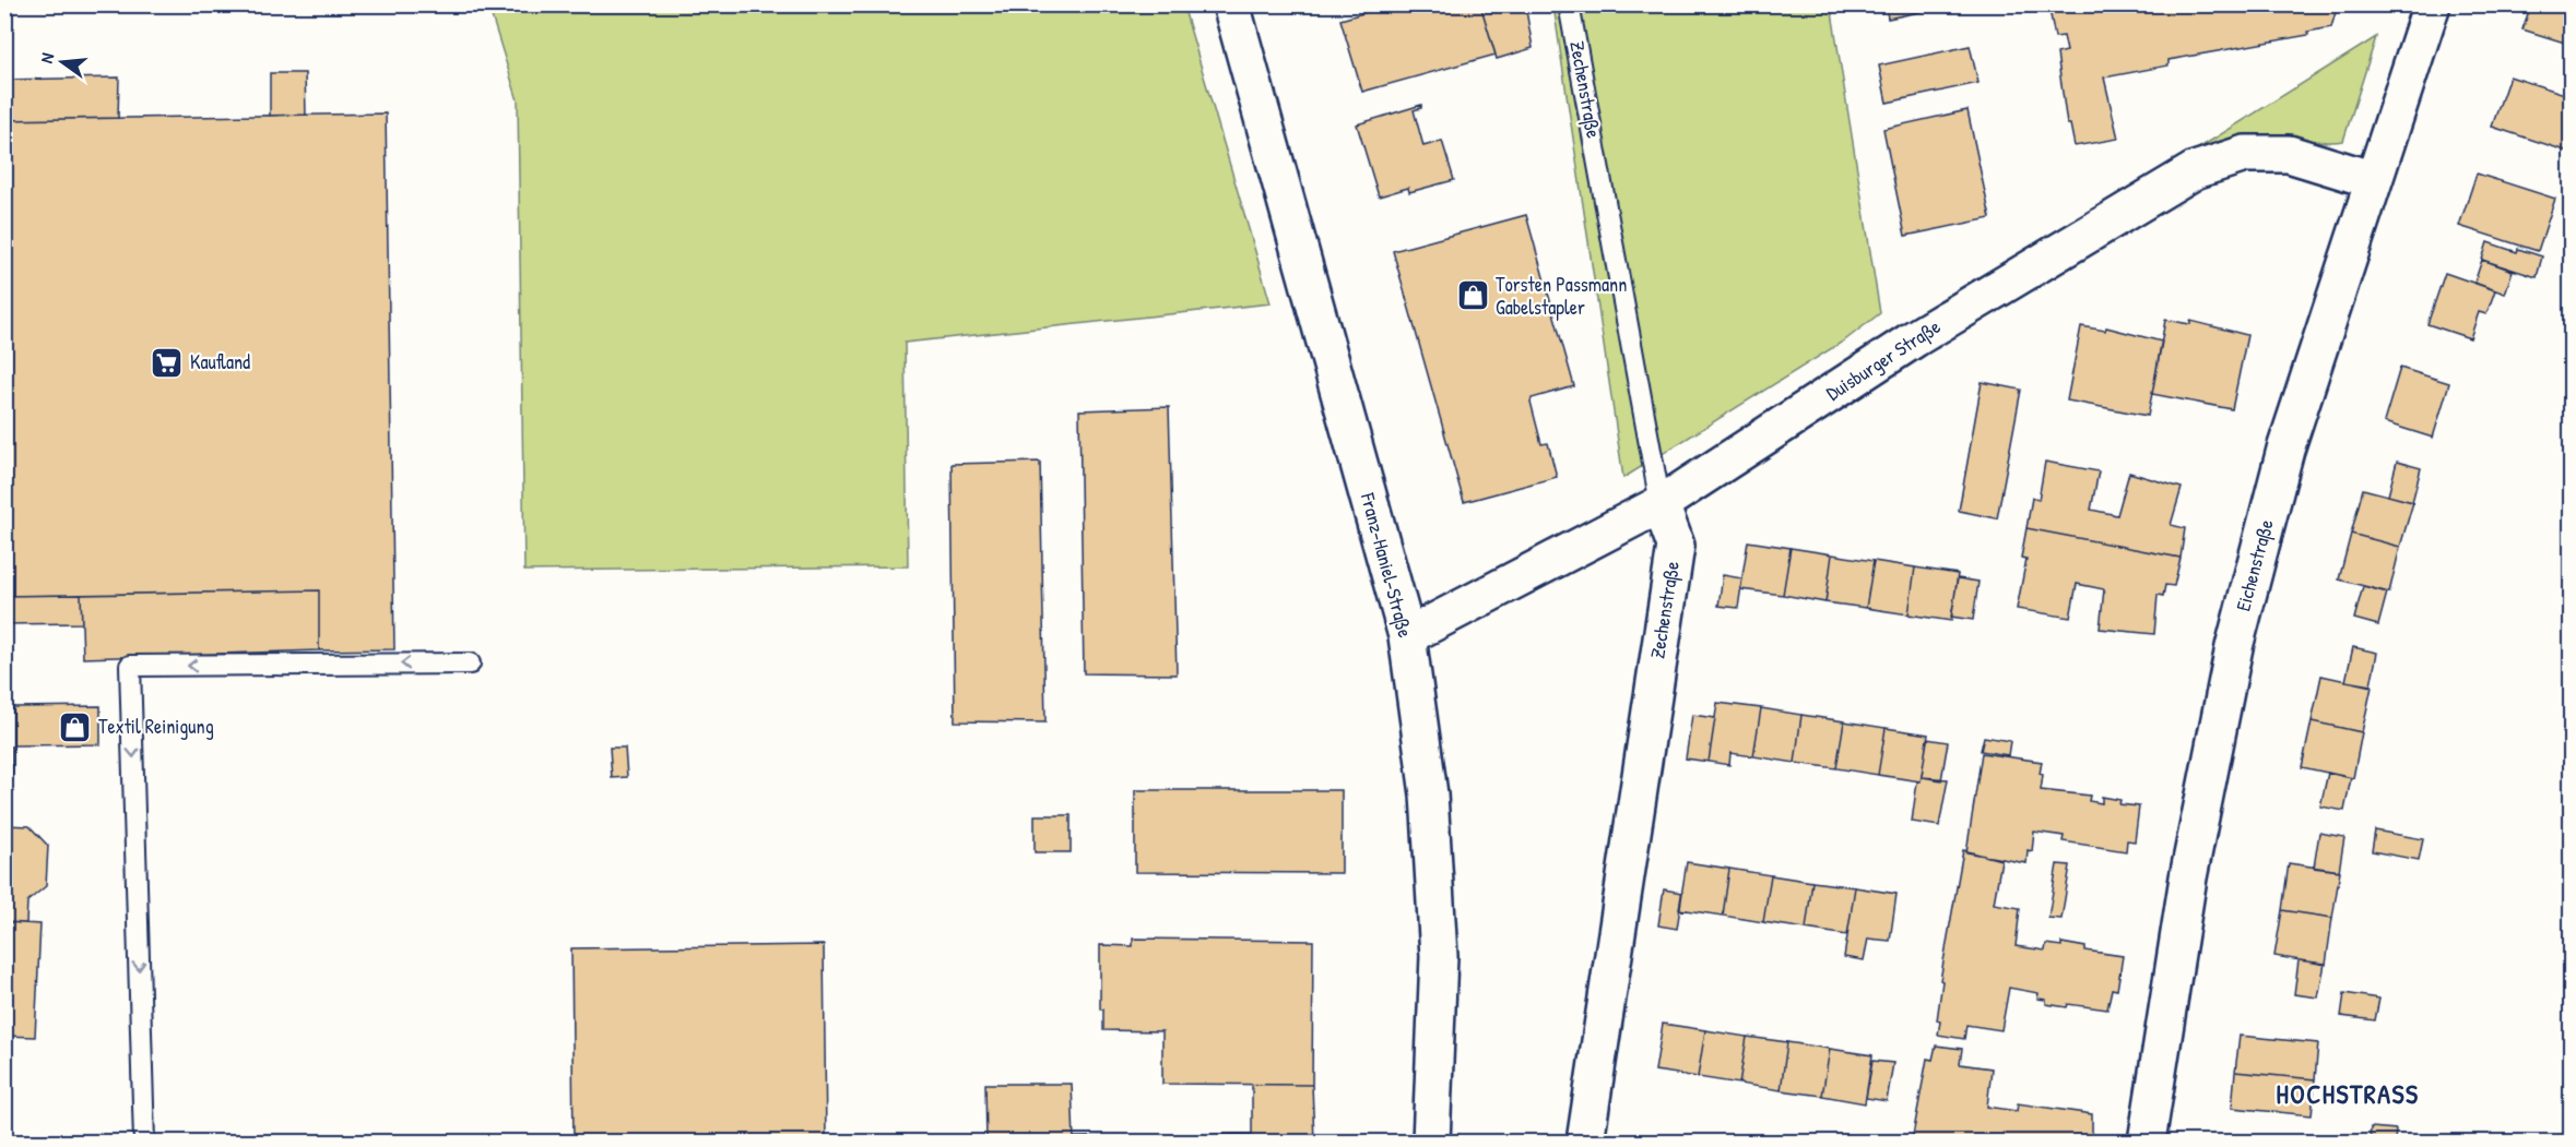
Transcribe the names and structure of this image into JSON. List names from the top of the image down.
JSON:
{
  "streets": {
    "street": [
      "Zechenstraße",
      "Duisburger Straße",
      "Franz-Haniel-Straße",
      "Eichenstraße"
    ]
  },
  "crossings": [
    ["Zechenstraße", "Duisburger Straße"],
    ["Duisburger Straße", "Franz-Haniel-Straße"],
    ["Duisburger Straße", "Eichenstraße"]
  ],
  "districts": ["HOCHSTRASS"],
  "places": {
    "shop": ["Torsten Passmann Gabelstapler", "Textil Reinigung"],
    "supermarket": ["Kaufland"]
  },
  "north": "left"
}
